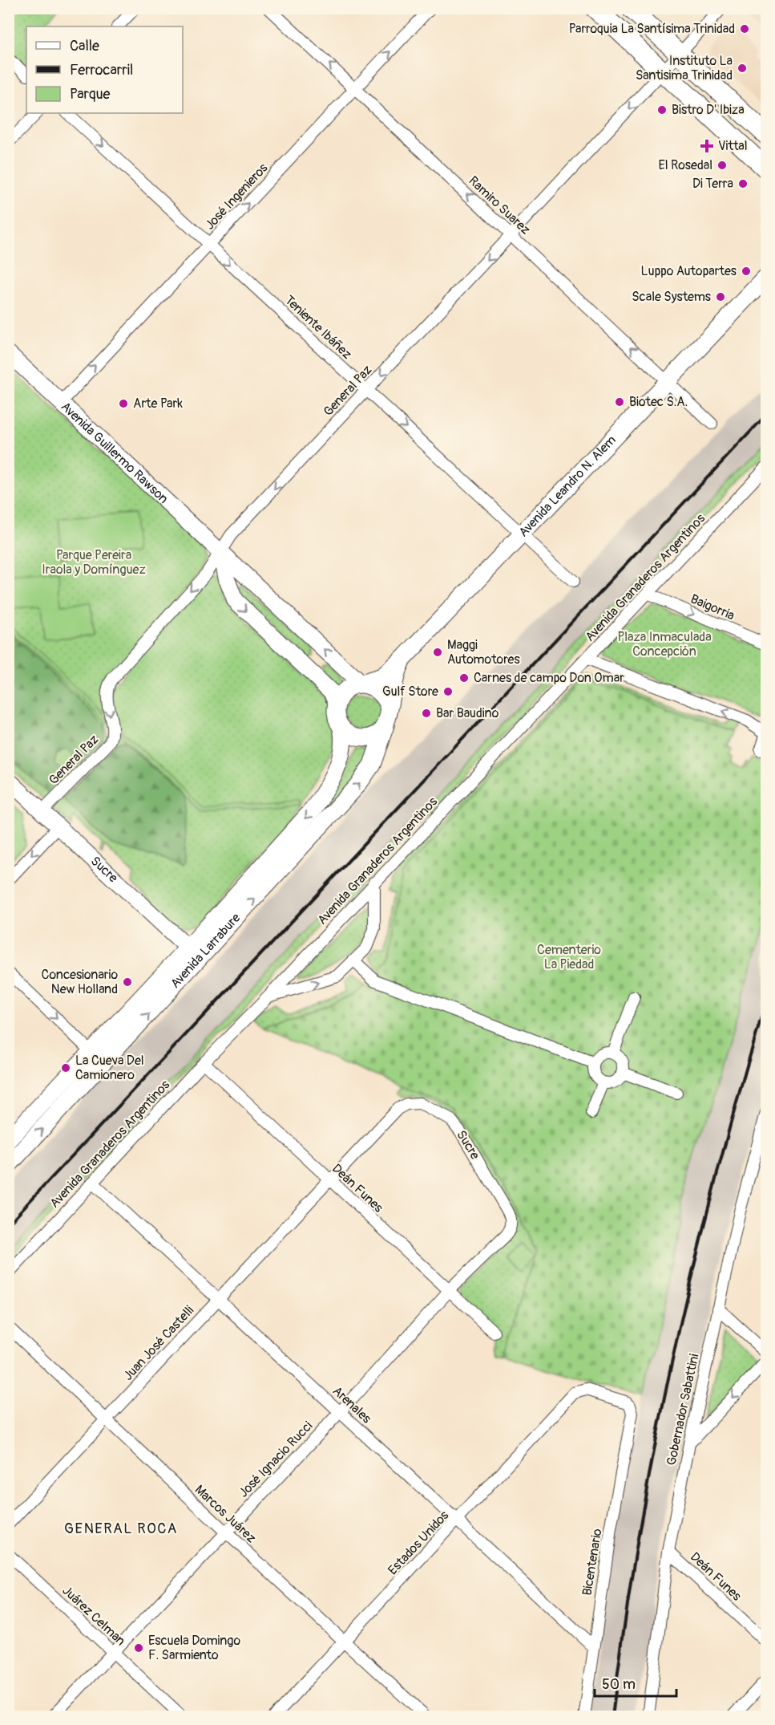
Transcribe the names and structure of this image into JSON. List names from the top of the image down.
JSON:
{
  "streets": {
    "main road": [
      "Avenida Guillermo Rawson",
      "Avenida Leandro N. Alem",
      "Sucre",
      "Avenida Larrabure"
    ],
    "street": [
      "José Ingenieros",
      "Ramiro Suarez",
      "Teniente Ibáñez",
      "General Paz",
      "Avenida Granaderos Argentinos",
      "Baigorria",
      "Deán Funes",
      "Juan José Castelli",
      "Arenales",
      "Gobernador Sabattini",
      "José Ignacio Rucci",
      "Marcos Juárez",
      "Estados Unidos",
      "Bicentenario",
      "Juárez Celman"
    ]
  },
  "crossings": [
    ["José Ingenieros", "Ramiro Suarez"],
    ["José Ingenieros", "Teniente Ibáñez"],
    ["José Ingenieros", "Avenida Guillermo Rawson"],
    ["Ramiro Suarez", "General Paz"],
    ["Ramiro Suarez", "Avenida Leandro N. Alem"],
    ["Teniente Ibáñez", "General Paz"],
    ["Teniente Ibáñez", "Avenida Leandro N. Alem"],
    ["General Paz", "Avenida Guillermo Rawson"],
    ["General Paz", "Sucre"],
    ["Avenida Guillermo Rawson", "Avenida Leandro N. Alem"],
    ["Avenida Guillermo Rawson", "Avenida Larrabure"],
    ["Avenida Leandro N. Alem", "Avenida Larrabure"],
    ["Avenida Granaderos Argentinos", "Baigorria"],
    ["Avenida Granaderos Argentinos", "Deán Funes"],
    ["Avenida Granaderos Argentinos", "Arenales"],
    ["Sucre", "Avenida Larrabure"],
    ["Sucre", "Juan José Castelli"],
    ["Sucre", "José Ignacio Rucci"],
    ["Deán Funes", "Juan José Castelli"],
    ["Deán Funes", "Gobernador Sabattini"],
    ["Deán Funes", "José Ignacio Rucci"],
    ["Juan José Castelli", "Arenales"],
    ["Juan José Castelli", "Marcos Juárez"],
    ["Arenales", "José Ignacio Rucci"],
    ["Arenales", "Estados Unidos"],
    ["Arenales", "Bicentenario"],
    ["José Ignacio Rucci", "Marcos Juárez"],
    ["José Ignacio Rucci", "Juárez Celman"],
    ["Marcos Juárez", "Estados Unidos"],
    ["Estados Unidos", "Bicentenario"]
  ],
  "one_way": [
    "José Ingenieros",
    "Ramiro Suarez",
    "Teniente Ibáñez",
    "General Paz"
  ],
  "districts": ["GENERAL ROCA"],
  "parks": ["Parque Pereira Iraola y Domínguez", "Plaza Inmaculada Concepción", "Cementerio La Piedad"],
  "places": {
    "other": [
      "Parroquia La Santísima Trinidad",
      "Instituto La Santisima Trinidad",
      "Bistro D' Ibiza",
      "El Rosedal",
      "Di Terra",
      "Luppo Autopartes",
      "Scale Systems",
      "Biotec S.A.",
      "Arte Park",
      "Maggi Automotores",
      "Carnes de campo Don Omar",
      "Gulf Store",
      "Bar Baudino",
      "Concesionario New Holland",
      "La Cueva Del Camionero",
      "Escuela Domingo F. Sarmiento"
    ],
    "health": ["Vittal"]
  },
  "legend": ["Calle", "Ferrocarril", "Parque"],
  "scale_bar": "50 m"
}
